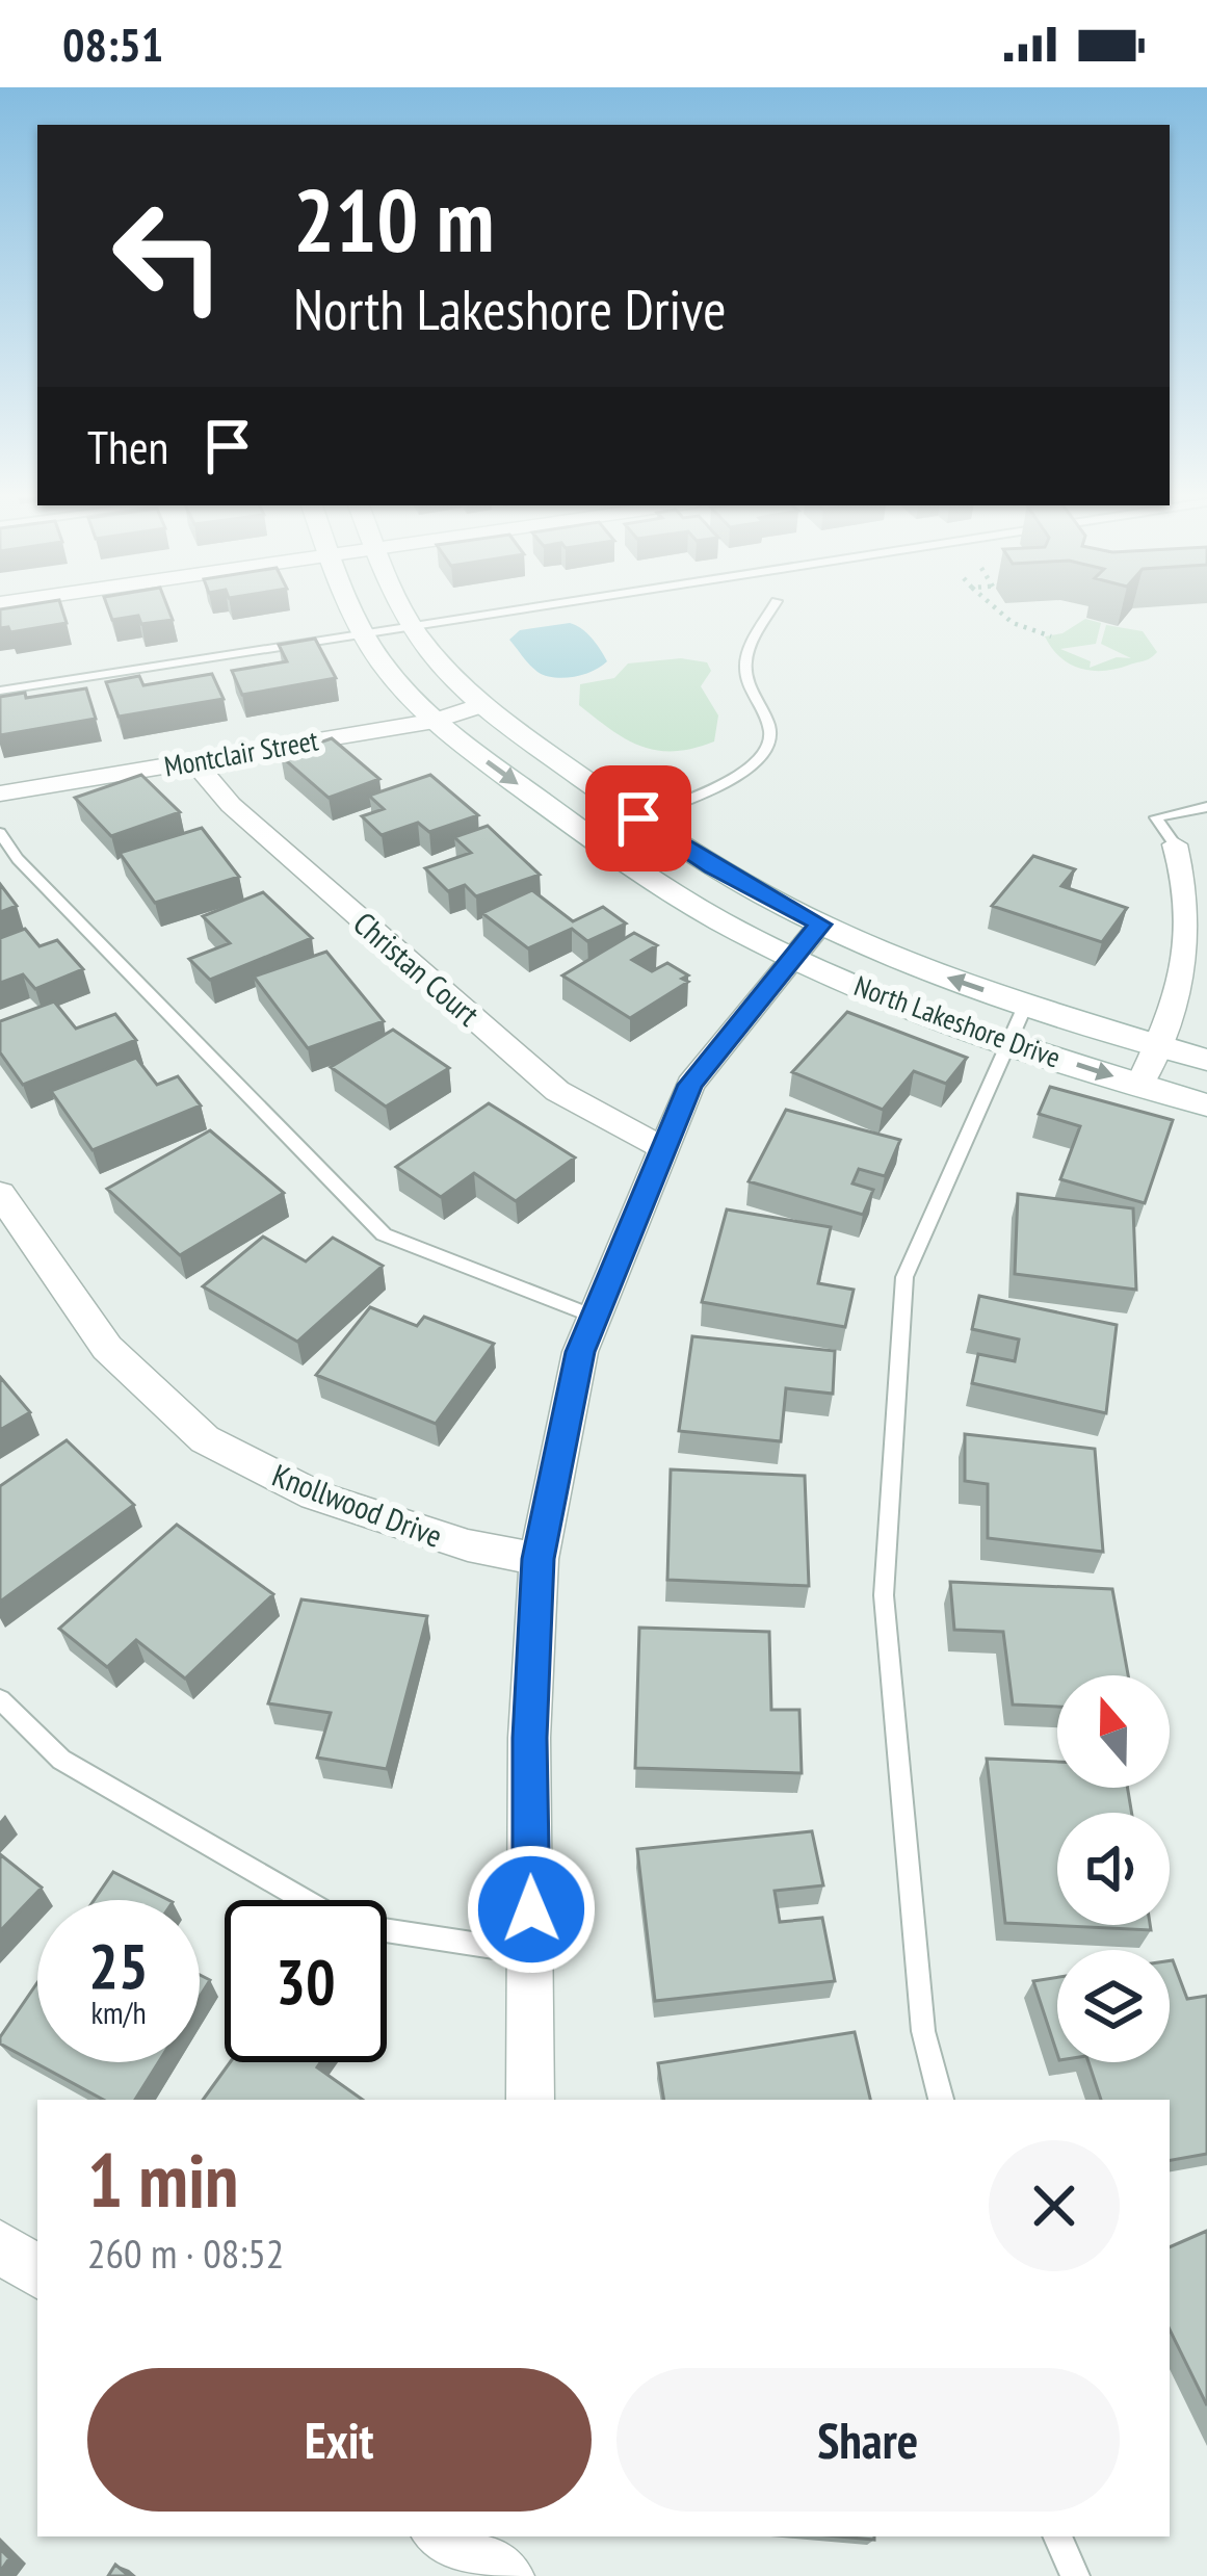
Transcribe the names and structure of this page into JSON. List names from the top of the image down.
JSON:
{
  "streets": {
    "main road": ["North Lakeshore Drive"],
    "street": ["Montclair Street", "Christan Court", "Knollwood Drive"]
  },
  "crossings": [
    ["Montclair Street", "Christan Court"],
    ["Montclair Street", "North Lakeshore Drive"]
  ],
  "north": "top",
  "page": {
    "status": "08:51",
    "turn": ["210 m", "North Lakeshore Drive"],
    "then": "Then",
    "speed": "25 km/h",
    "limit": "30",
    "heading": ["1 min", "260 m · 08:52"],
    "buttons": ["Exit", "Share"]
  }
}
